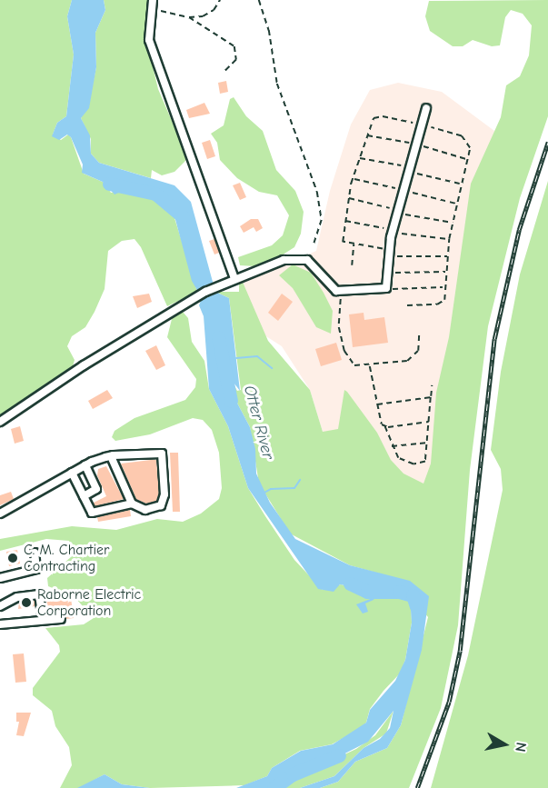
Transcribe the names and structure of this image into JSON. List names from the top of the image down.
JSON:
{
  "water": ["Otter River"],
  "places": ["C. M. Chartier Contracting", "Raborne Electric Corporation"],
  "north": "right"
}
